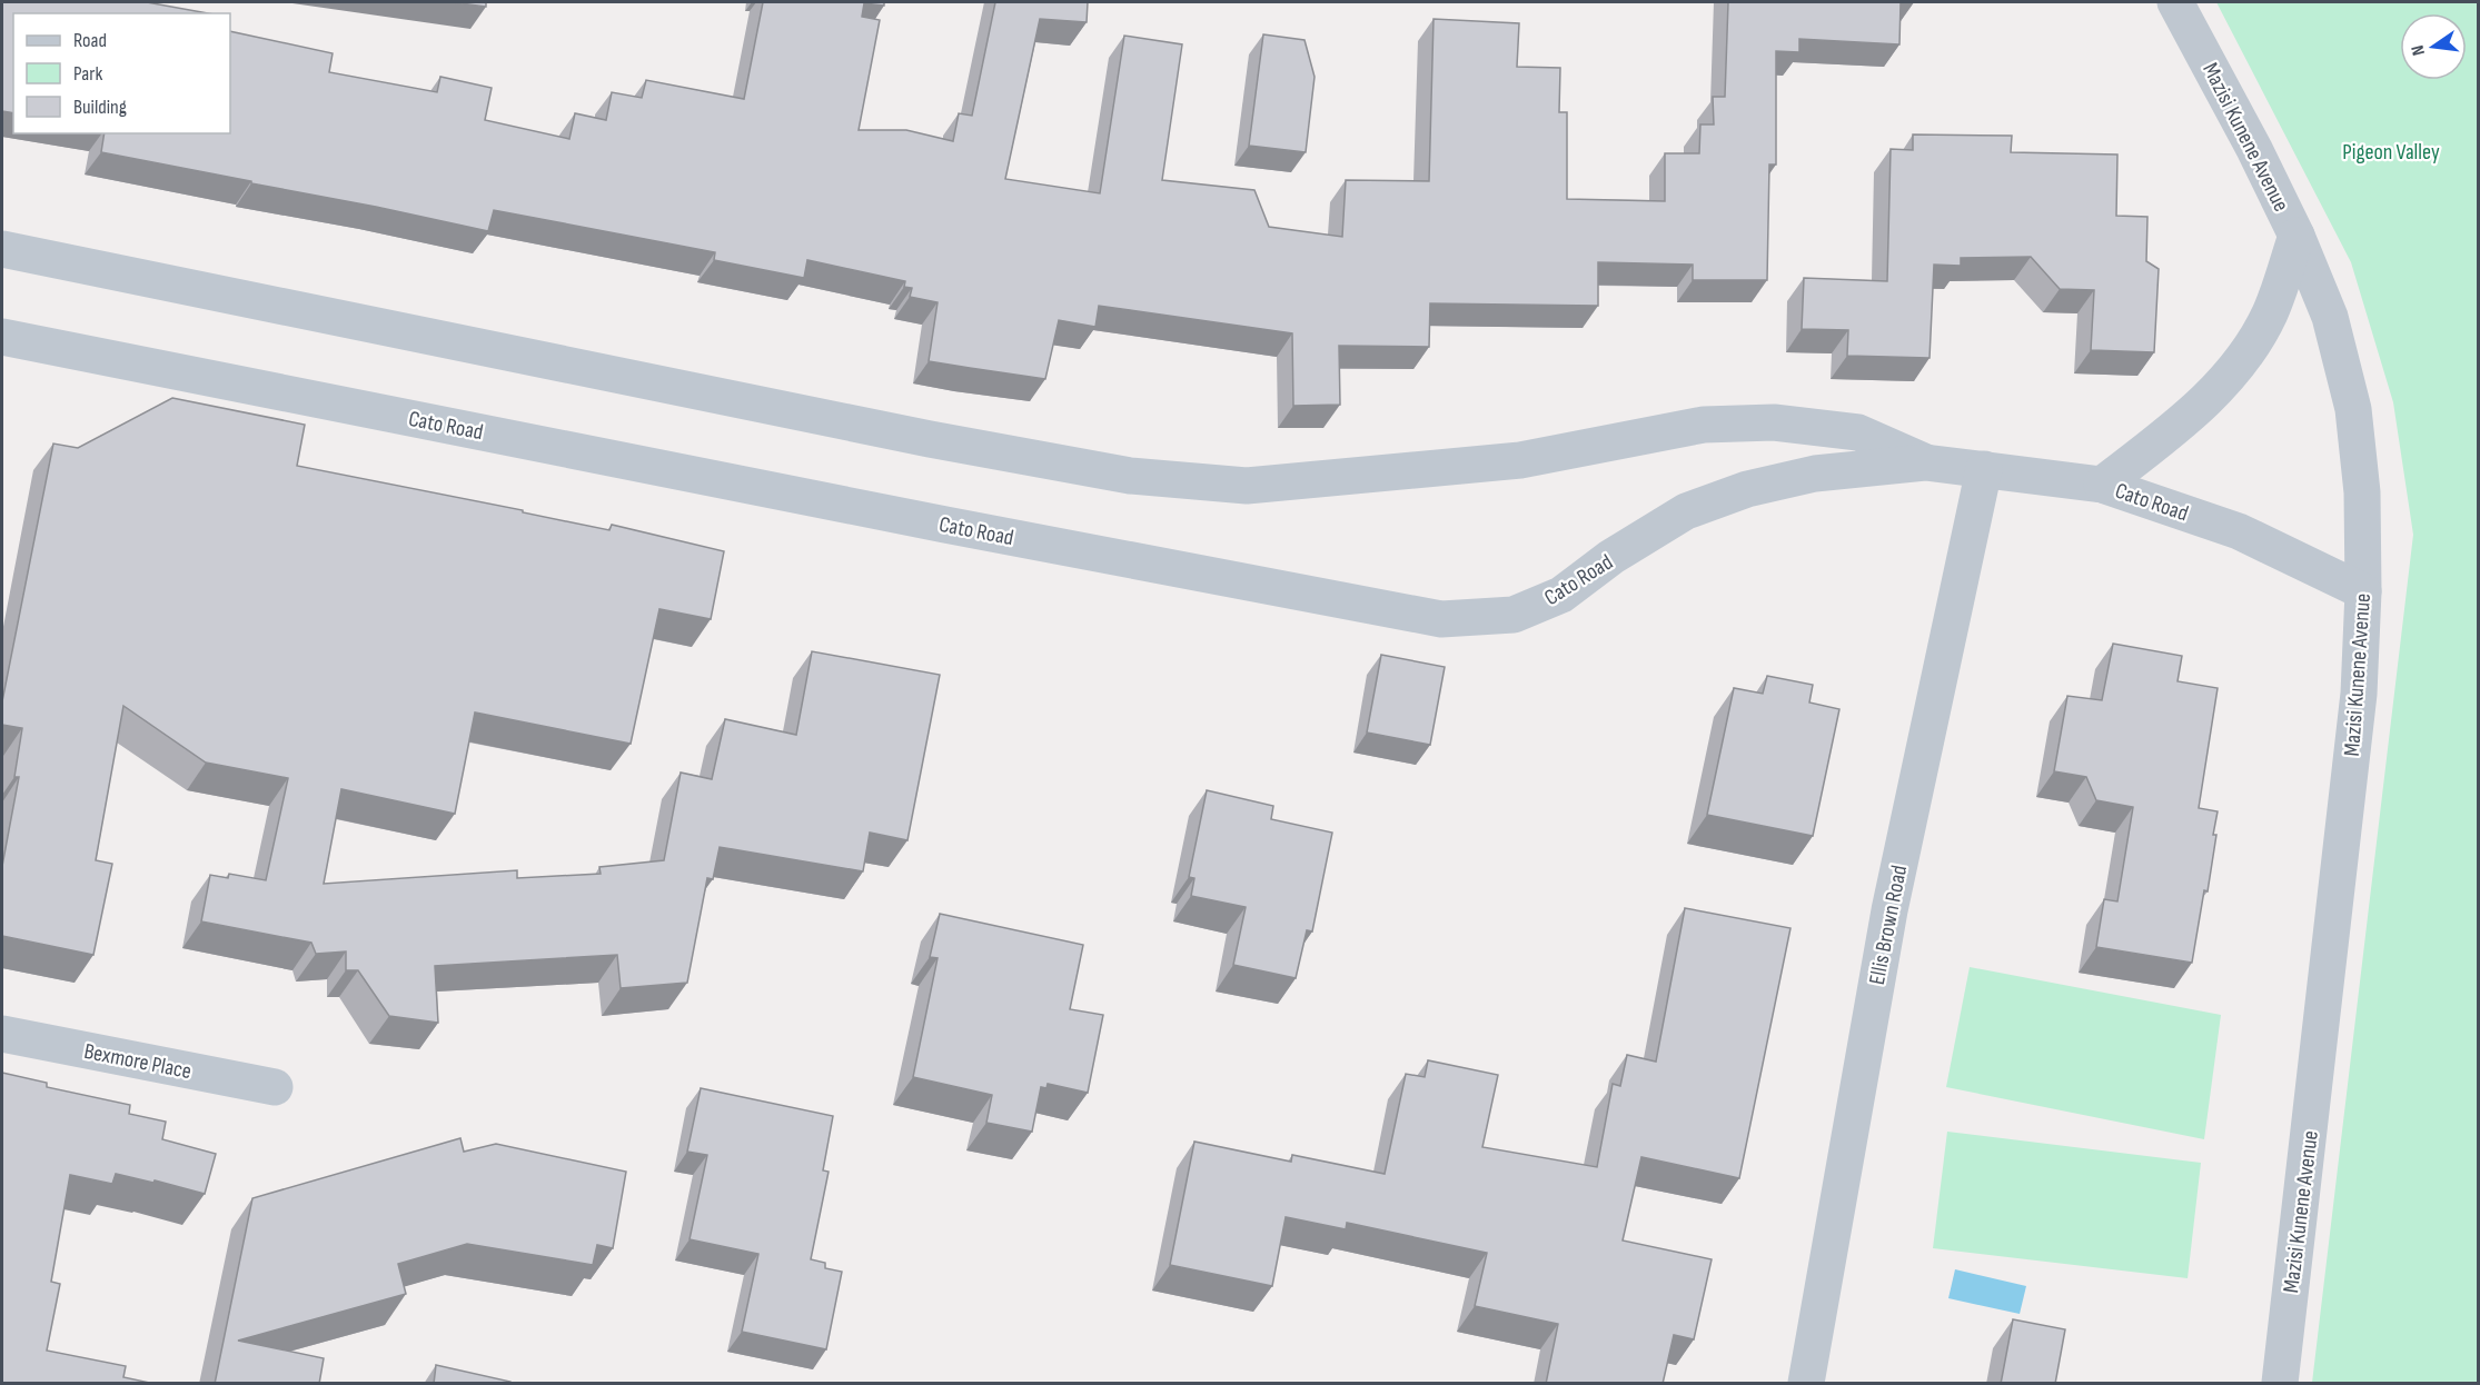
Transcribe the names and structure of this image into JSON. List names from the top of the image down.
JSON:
{
  "streets": {
    "street": [
      "Mazisi Kunene Avenue",
      "Cato Road",
      "Ellis Brown Road",
      "Bexmore Place"
    ]
  },
  "crossings": [
    ["Mazisi Kunene Avenue", "Cato Road"],
    ["Cato Road", "Ellis Brown Road"]
  ],
  "parks": ["Pigeon Valley"],
  "legend": ["Road", "Park", "Building"],
  "north": "left"
}
